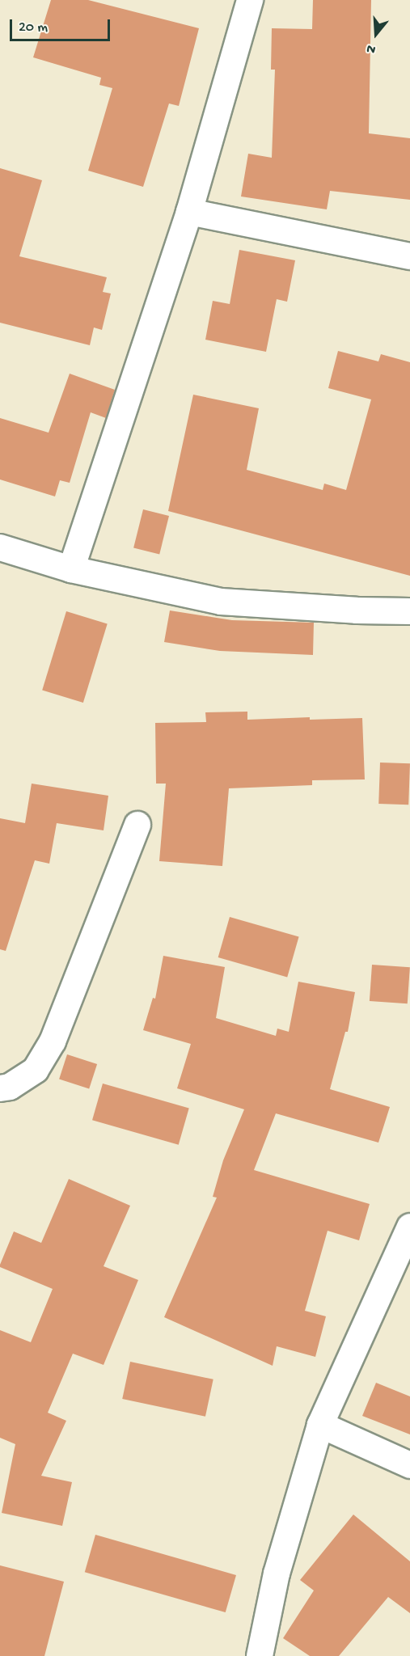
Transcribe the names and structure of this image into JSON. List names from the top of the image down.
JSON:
{
  "scale_bar": "20 m",
  "north": "bottom"
}
